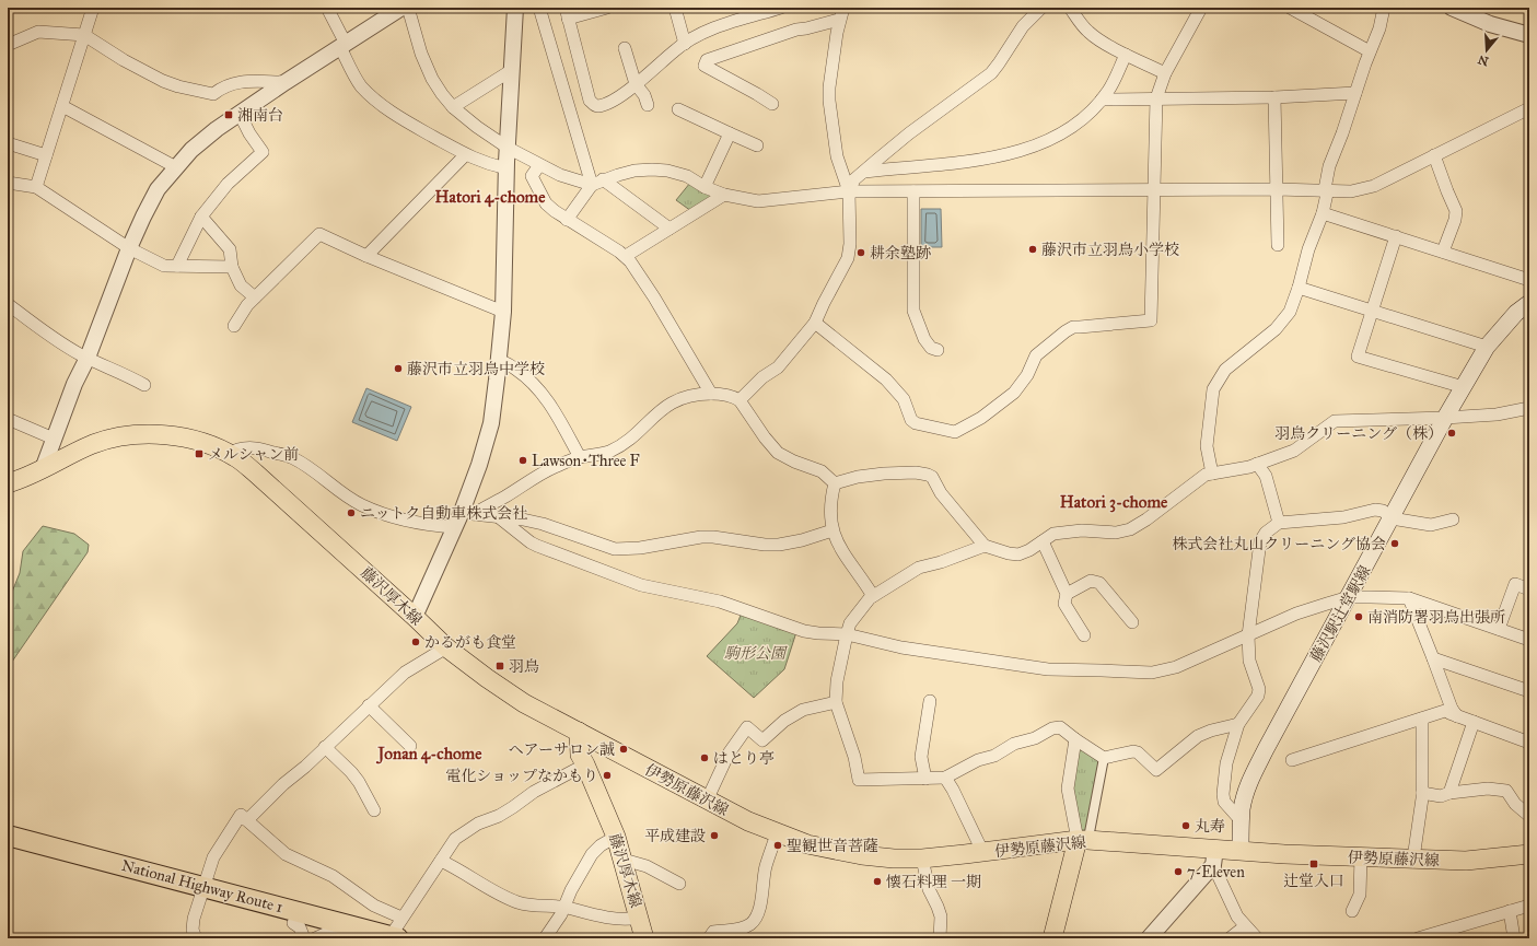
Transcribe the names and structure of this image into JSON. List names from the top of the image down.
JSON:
{
  "streets": {
    "highway": ["National Highway Route 1"],
    "main road": ["藤沢厚木線", "藤沢駅辻堂駅線", "伊勢原藤沢線"]
  },
  "crossings": [
    ["藤沢厚木線", "伊勢原藤沢線"],
    ["藤沢駅辻堂駅線", "伊勢原藤沢線"]
  ],
  "districts": ["Hatori 4-chome", "Hatori 3-chome", "Jonan 4-chome"],
  "parks": ["駒形公園"],
  "places": {
    "transit": [
      "湘南台",
      "メルシャン前",
      "羽鳥",
      "辻堂入口"
    ],
    "other": [
      "藤沢市立羽鳥小学校",
      "耕余塾跡",
      "藤沢市立羽鳥中学校",
      "羽鳥クリーニング（株）",
      "Lawson･Three F",
      "ニットク自動車株式会社",
      "株式会社丸山クリーニング協会",
      "南消防署羽鳥出張所",
      "かるがも食堂",
      "ヘアーサロン誠",
      "はとり亭",
      "電化ショップなかもり",
      "丸寿",
      "平成建設",
      "聖観世音菩薩",
      "7-Eleven",
      "懐石料理 一期"
    ]
  },
  "north": "bottom"
}
